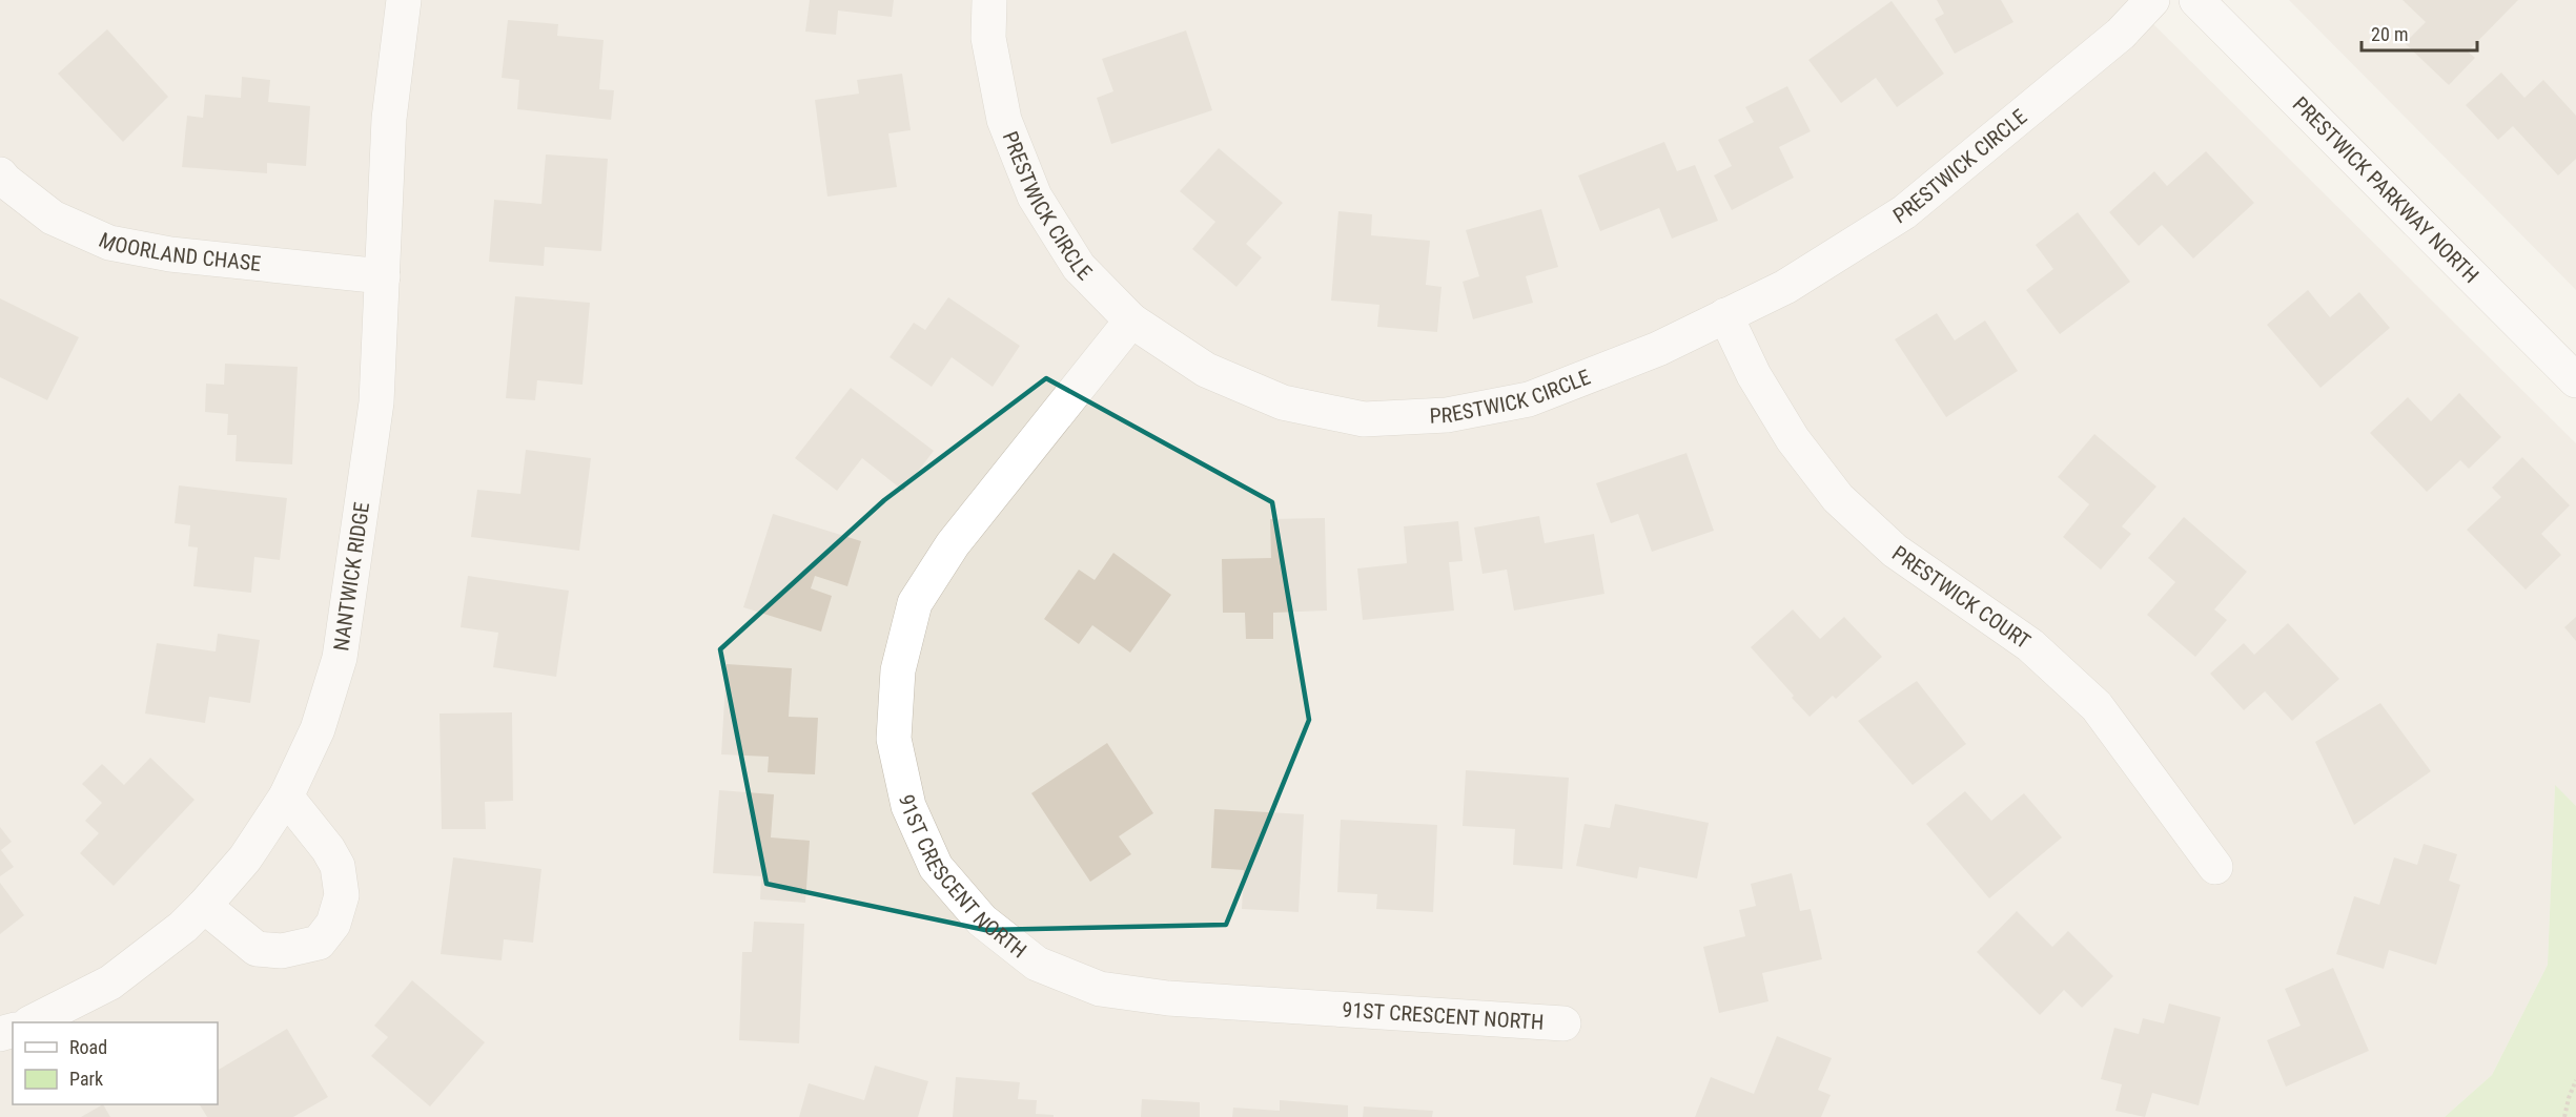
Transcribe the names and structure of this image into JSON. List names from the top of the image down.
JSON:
{
  "streets": {
    "street": [
      "PRESTWICK CIRCLE",
      "PRESTWICK PARKWAY NORTH",
      "MOORLAND CHASE",
      "NANTWICK RIDGE",
      "PRESTWICK COURT",
      "91ST CRESCENT NORTH"
    ]
  },
  "crossings": [
    ["PRESTWICK CIRCLE", "PRESTWICK COURT"],
    ["PRESTWICK CIRCLE", "91ST CRESCENT NORTH"],
    ["MOORLAND CHASE", "NANTWICK RIDGE"]
  ],
  "legend": ["Road", "Park"],
  "scale_bar": "20 m"
}
